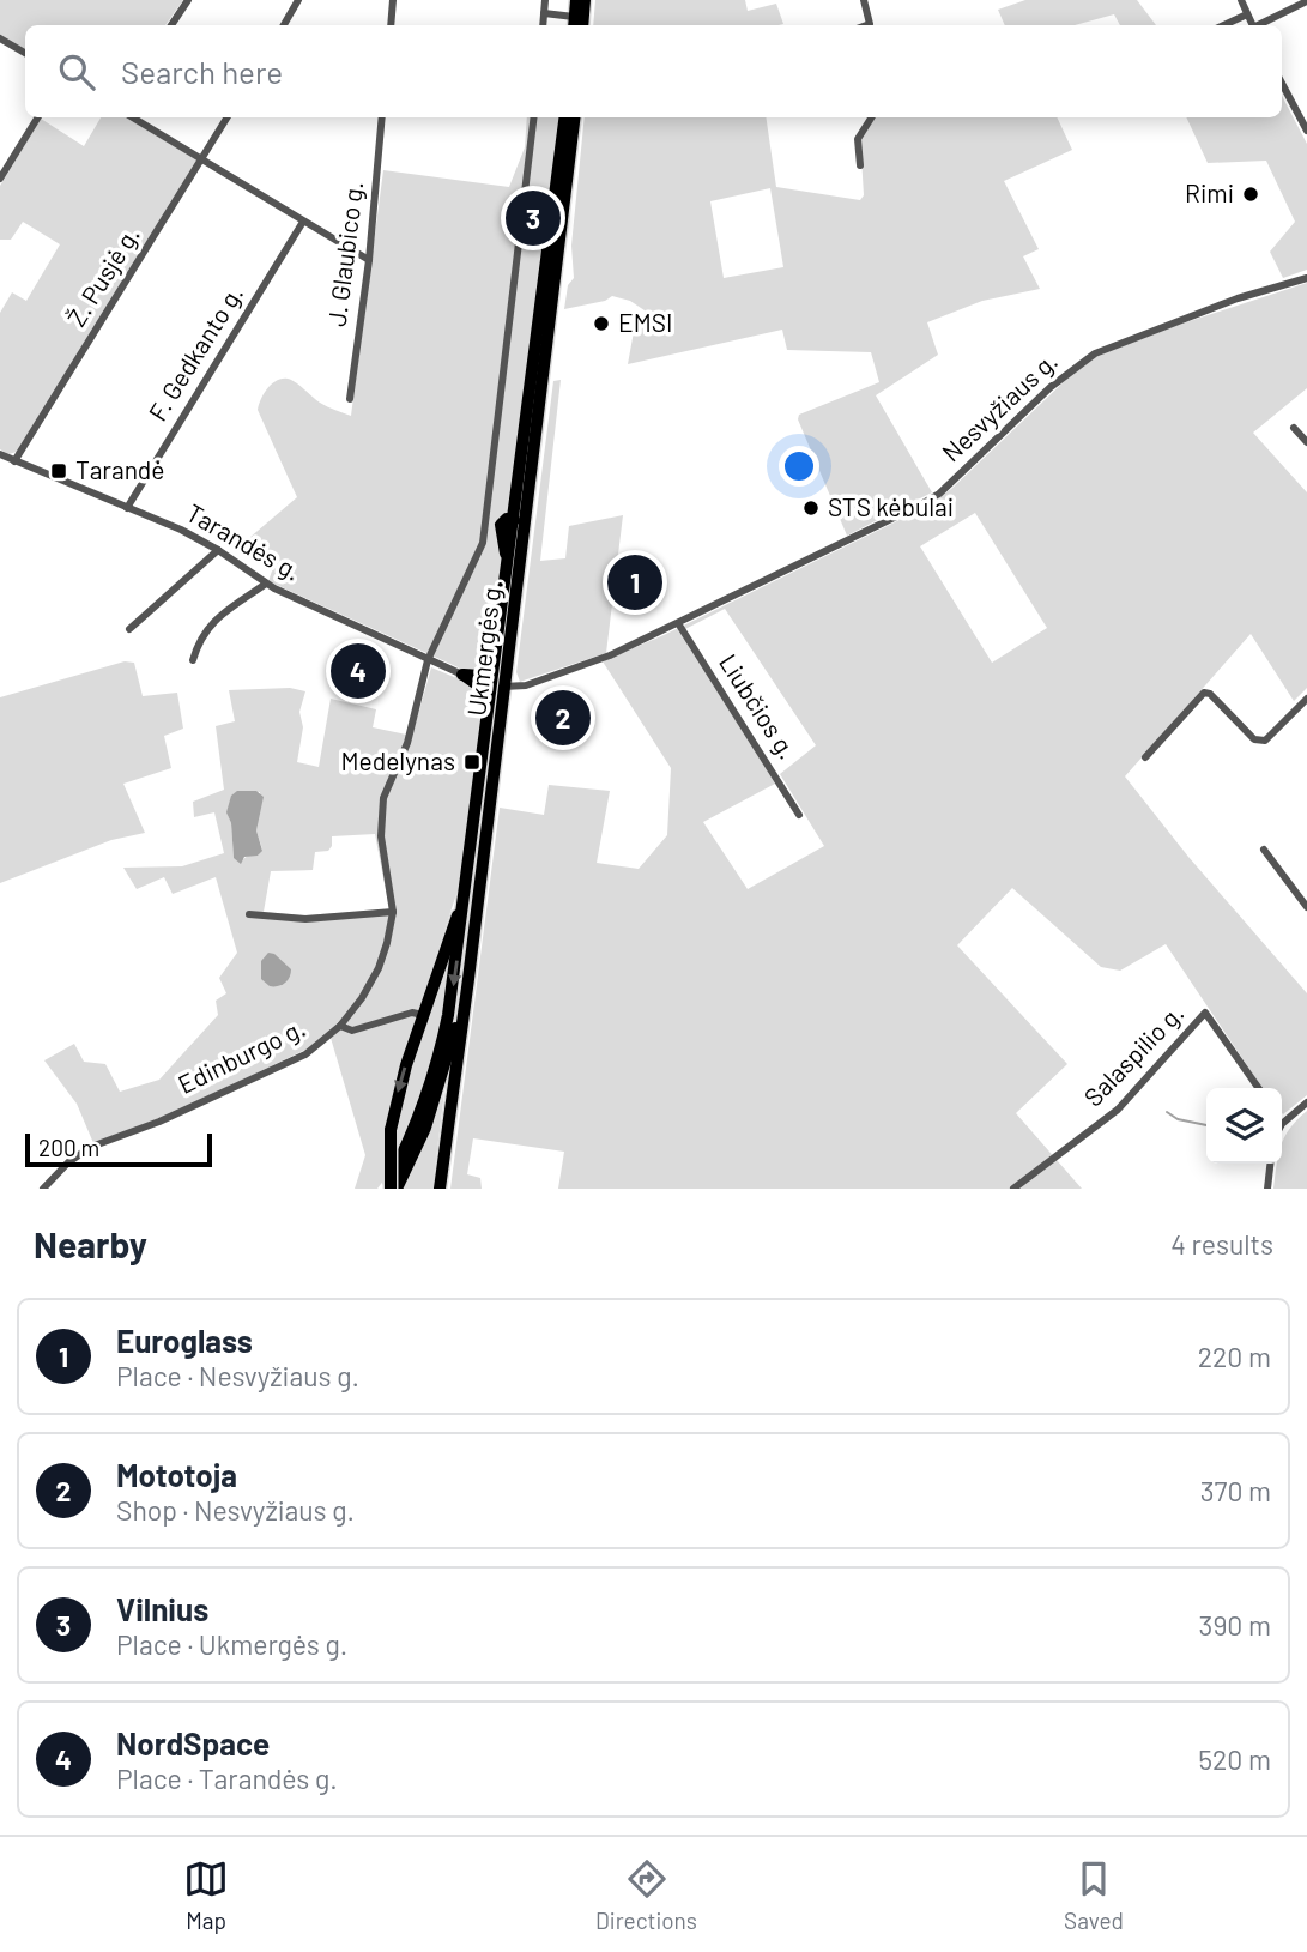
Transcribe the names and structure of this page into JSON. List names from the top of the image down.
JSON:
{
  "streets": {
    "highway": ["Ukmergės g."],
    "street": [
      "J. Glaubico g.",
      "Ž. Pusjė g.",
      "F. Gedkanto g.",
      "Nesvyžiaus g.",
      "Tarandės g.",
      "Liubčios g.",
      "Salaspilio g.",
      "Edinburgo g."
    ]
  },
  "crossings": [
    ["Ž. Pusjė g.", "Tarandės g."],
    ["F. Gedkanto g.", "Tarandės g."],
    ["Nesvyžiaus g.", "Ukmergės g."],
    ["Nesvyžiaus g.", "Liubčios g."],
    ["Tarandės g.", "Edinburgo g."]
  ],
  "places": {
    "other": ["Rimi", "EMSI", "STS kėbulai"],
    "transit": ["Tarandė", "Medelynas"]
  },
  "scale_bar": "200 m",
  "page": {
    "search": "Search here",
    "pins": [
      "3",
      "1",
      "4",
      "2"
    ],
    "scale": "200 m",
    "heading": ["Nearby", "4 results"],
    "list": [
      {
        "mark": "1",
        "name": "Euroglass",
        "note": "Place · Nesvyžiaus g.",
        "value": "220 m"
      },
      {
        "mark": "2",
        "name": "Mototoja",
        "note": "Shop · Nesvyžiaus g.",
        "value": "370 m"
      },
      {
        "mark": "3",
        "name": "Vilnius",
        "note": "Place · Ukmergės g.",
        "value": "390 m"
      },
      {
        "mark": "4",
        "name": "NordSpace",
        "note": "Place · Tarandės g.",
        "value": "520 m"
      }
    ],
    "nav": ["Map", "Directions", "Saved"]
  }
}
